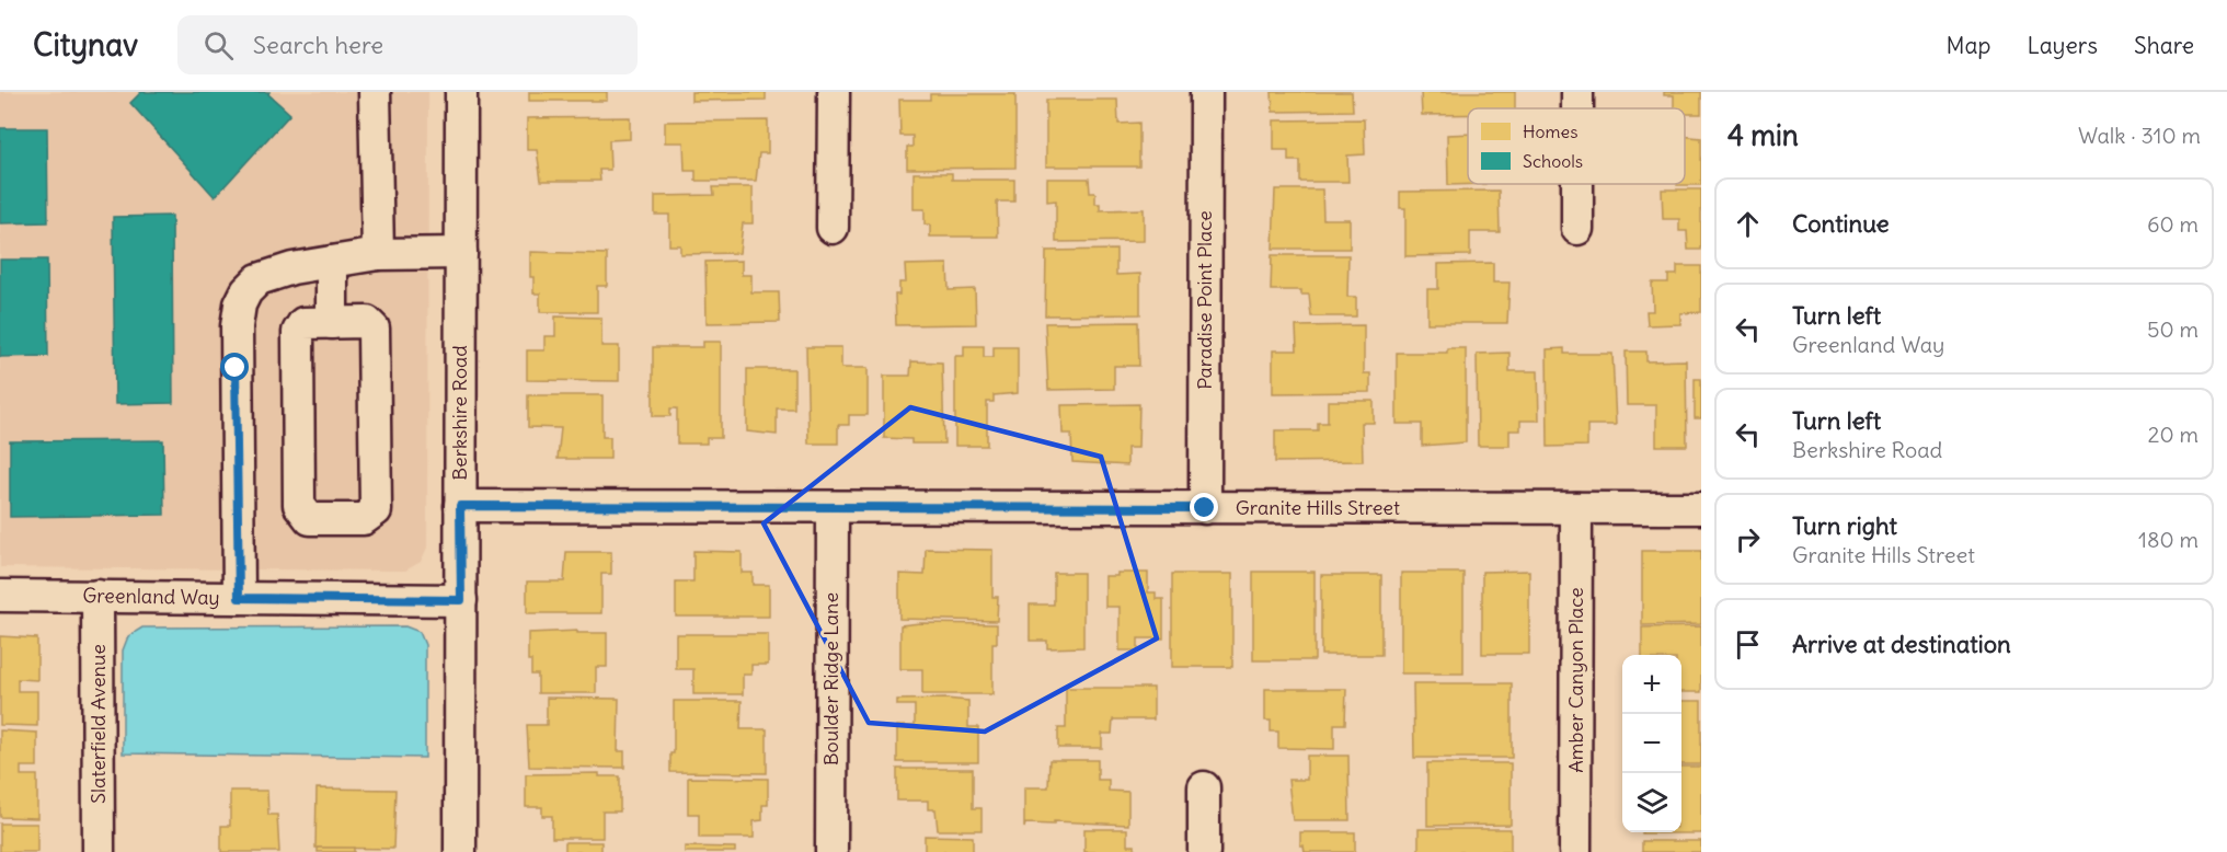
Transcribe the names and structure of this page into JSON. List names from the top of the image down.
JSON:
{
  "streets": {
    "street": [
      "Paradise Point Place",
      "Berkshire Road",
      "Granite Hills Street",
      "Greenland Way",
      "Boulder Ridge Lane",
      "Amber Canyon Place",
      "Slaterfield Avenue"
    ]
  },
  "crossings": [
    ["Paradise Point Place", "Granite Hills Street"],
    ["Berkshire Road", "Granite Hills Street"],
    ["Berkshire Road", "Greenland Way"],
    ["Granite Hills Street", "Boulder Ridge Lane"],
    ["Granite Hills Street", "Amber Canyon Place"],
    ["Greenland Way", "Slaterfield Avenue"]
  ],
  "legend": ["Homes", "Schools"],
  "page": {
    "header": "Citynav",
    "search": "Search here",
    "nav": ["Map", "Layers", "Share"],
    "heading": ["4 min", "Walk · 310 m"],
    "list": [
      ["Continue", "60 m"],
      ["Turn left", "Greenland Way", "50 m"],
      ["Turn left", "Berkshire Road", "20 m"],
      ["Turn right", "Granite Hills Street", "180 m"],
      "Arrive at destination"
    ],
    "map_buttons": ["+", "−"]
  }
}
